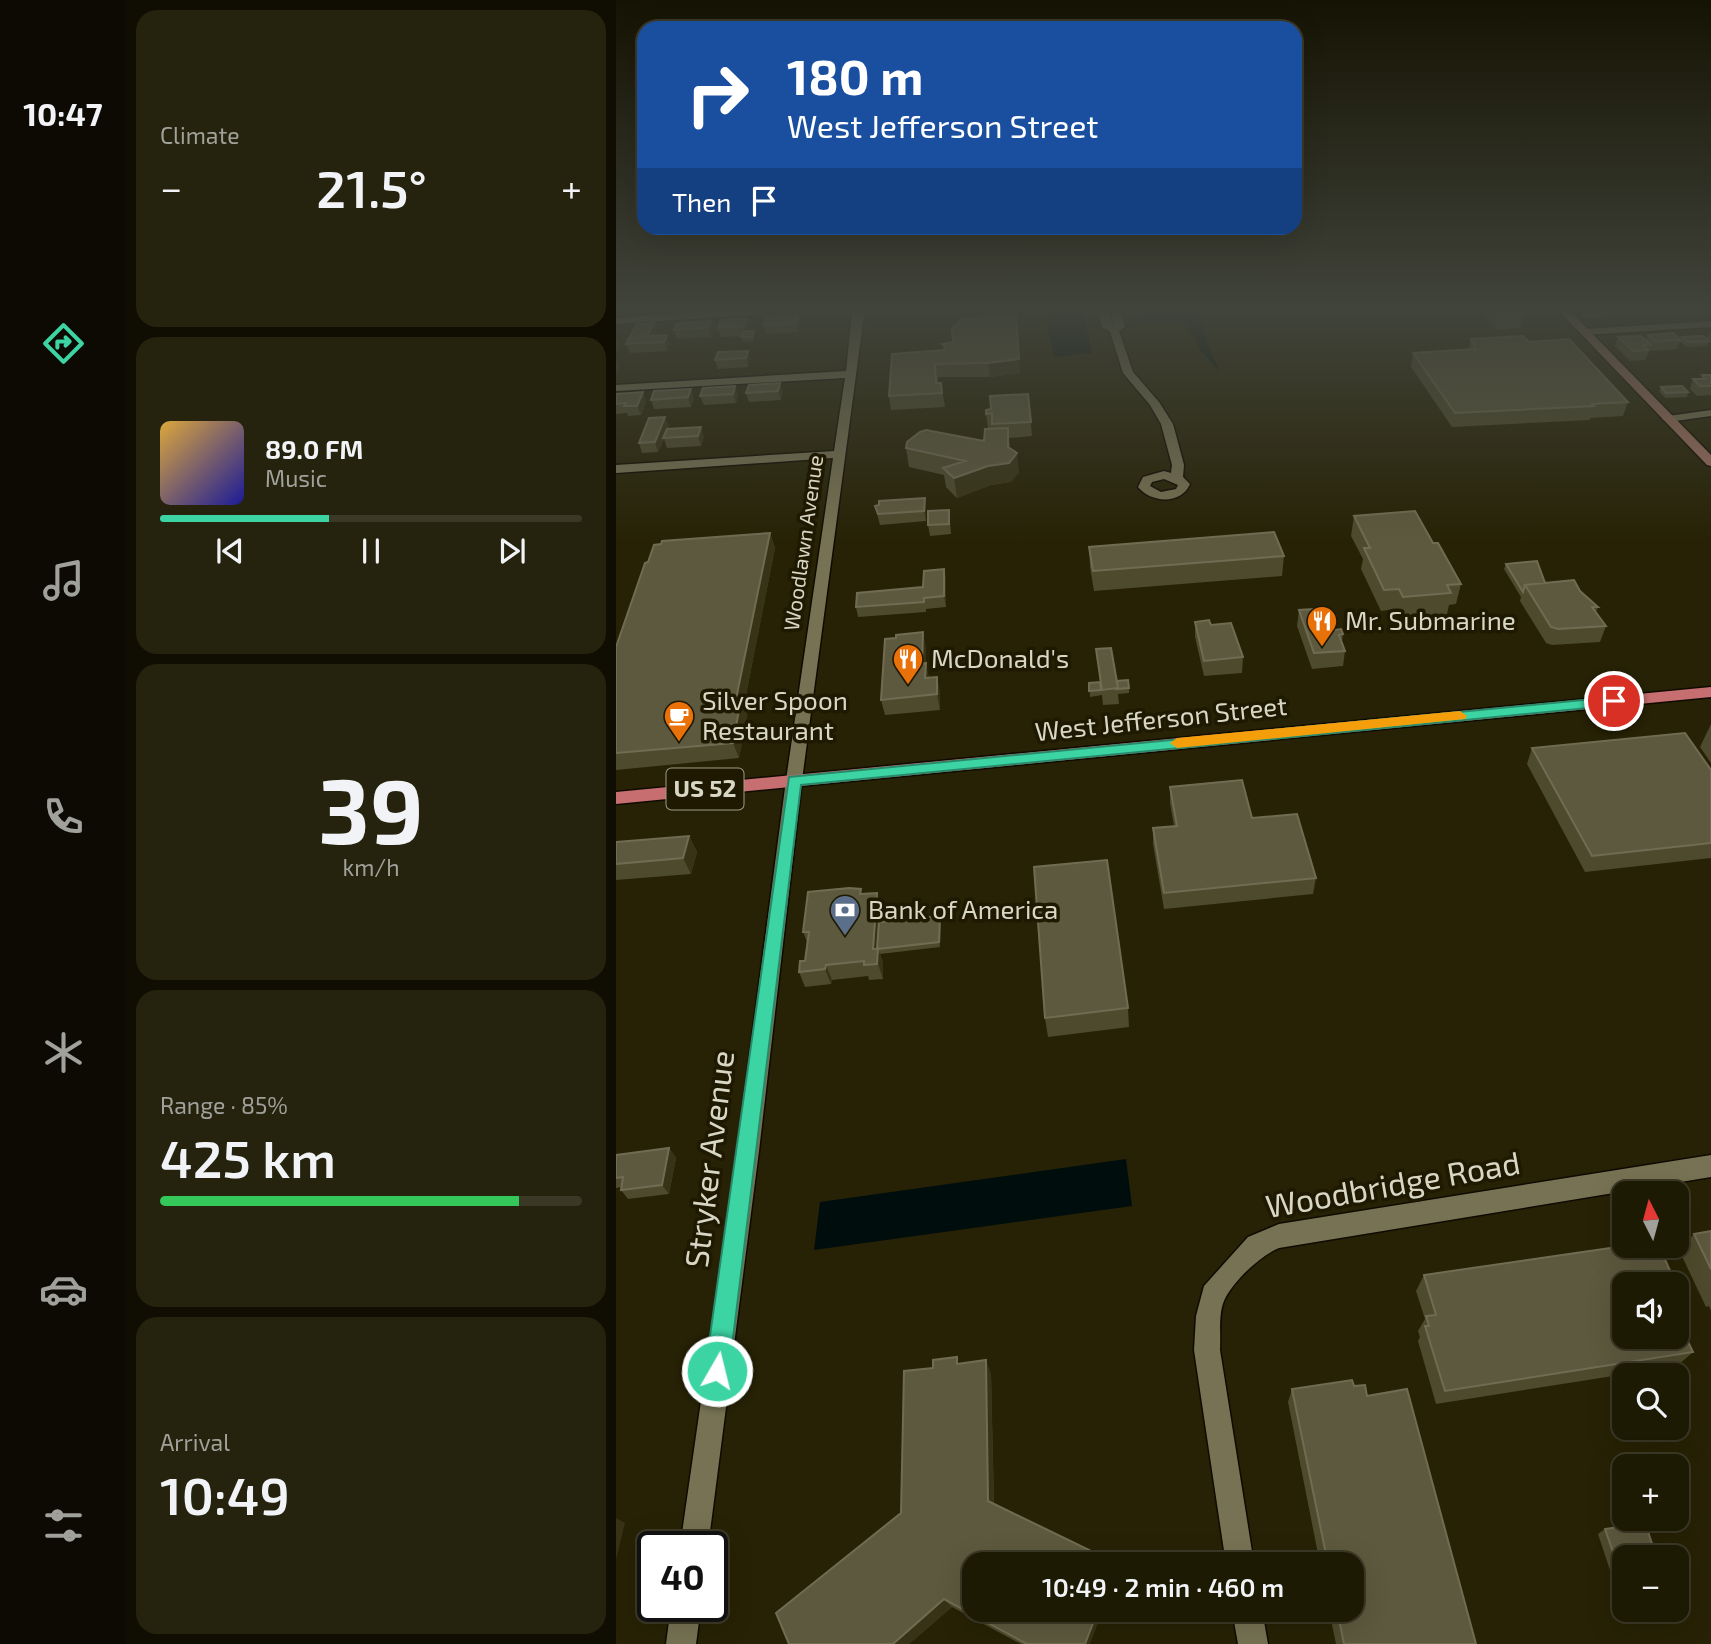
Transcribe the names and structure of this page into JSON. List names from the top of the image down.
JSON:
{
  "streets": {
    "main road": ["West Jefferson Street", "US 52"],
    "street": ["Woodlawn Avenue", "Stryker Avenue", "Woodbridge Road"]
  },
  "crossings": [
    ["Woodlawn Avenue", "West Jefferson Street"],
    ["Woodlawn Avenue", "Stryker Avenue"],
    ["West Jefferson Street", "Stryker Avenue"]
  ],
  "places": {
    "restaurant": ["Mr. Submarine", "McDonald's"],
    "cafe": ["Silver Spoon Restaurant"],
    "bank": ["Bank of America"]
  },
  "north": "top",
  "page": {
    "tabs": "10:47",
    "tile": [
      "Climate",
      ["39", "km/h"],
      ["Range · 85%", "425 km"],
      ["Arrival", "10:49"]
    ],
    "turn": ["180 m", "West Jefferson Street"],
    "heat": ["−", "21.5°", "+"],
    "then": "Then",
    "song": ["89.0 FM", "Music"],
    "map_buttons": ["+", "−"],
    "limit": "40",
    "trip": "10:49 · 2 min · 460 m"
  }
}
